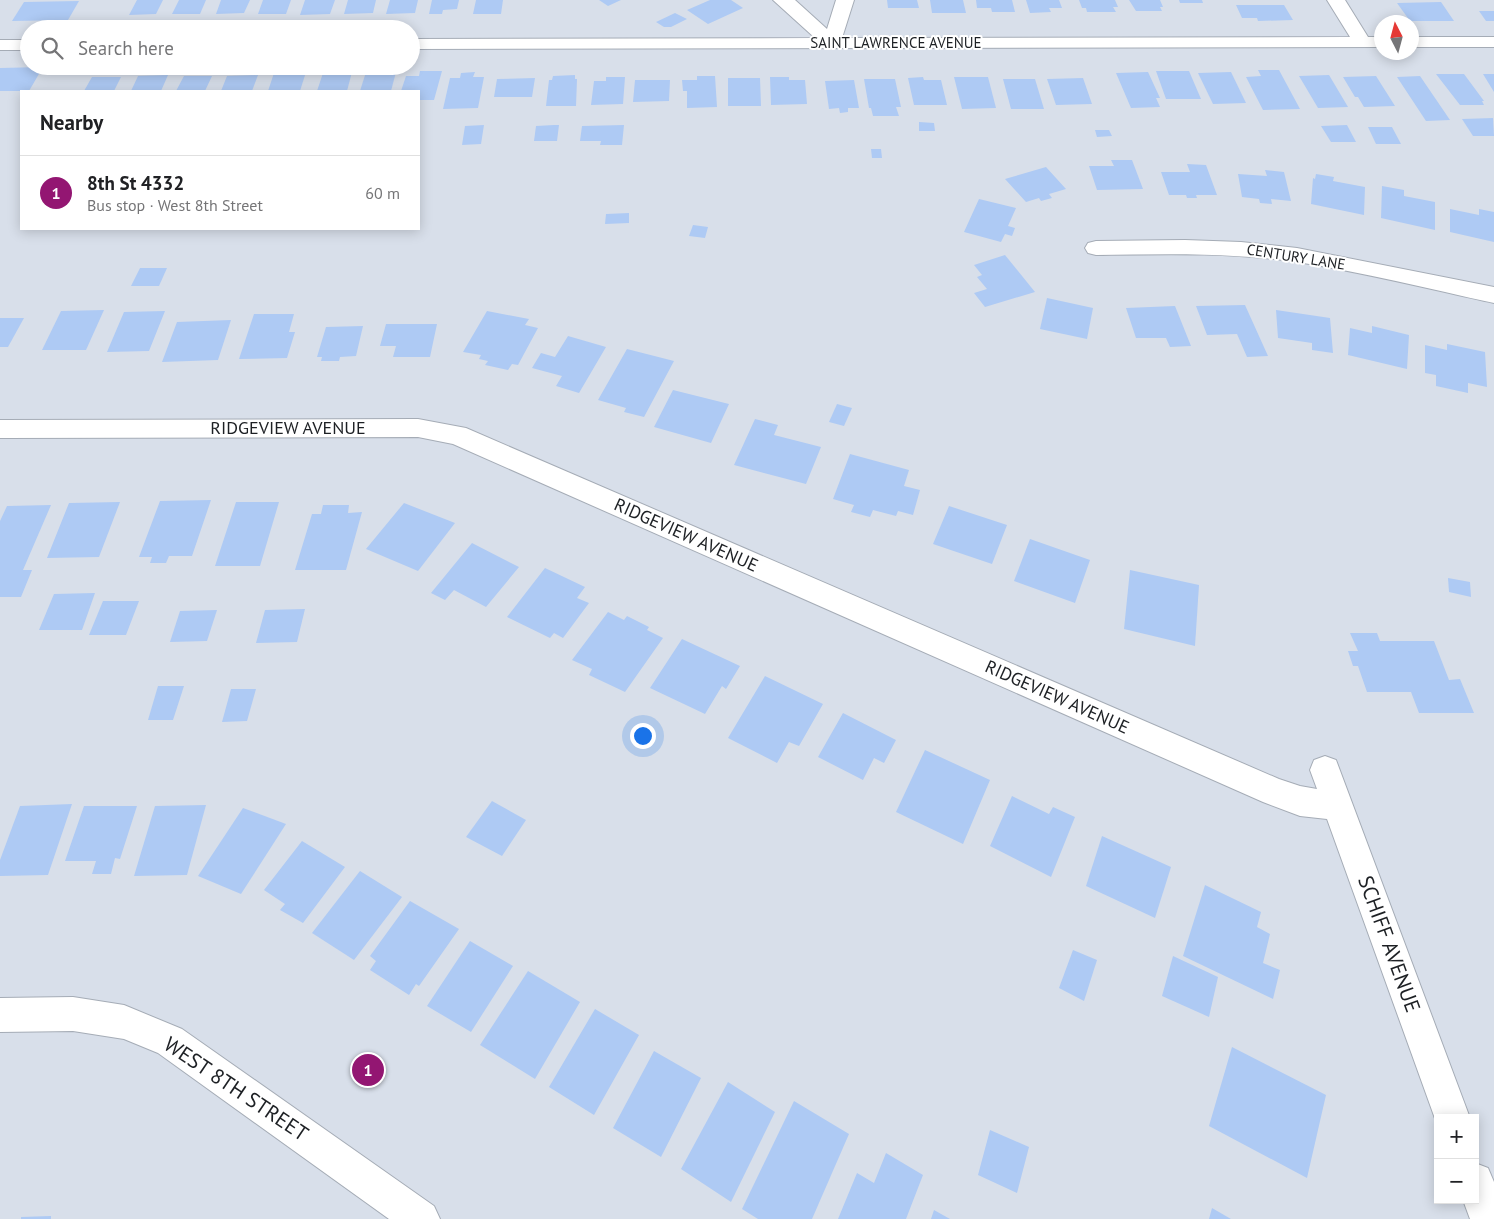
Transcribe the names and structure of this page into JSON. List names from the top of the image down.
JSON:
{
  "streets": {
    "street": [
      "SAINT LAWRENCE AVENUE",
      "CENTURY LANE",
      "RIDGEVIEW AVENUE",
      "SCHIFF AVENUE",
      "WEST 8TH STREET"
    ]
  },
  "crossings": [
    ["RIDGEVIEW AVENUE", "SCHIFF AVENUE"]
  ],
  "north": "top",
  "page": {
    "search": "Search here",
    "heading": "Nearby",
    "list": [
      {
        "mark": "1",
        "name": "8th St 4332",
        "note": "Bus stop · West 8th Street",
        "value": "60 m"
      }
    ],
    "pins": "1",
    "map_buttons": ["+", "−"]
  }
}
